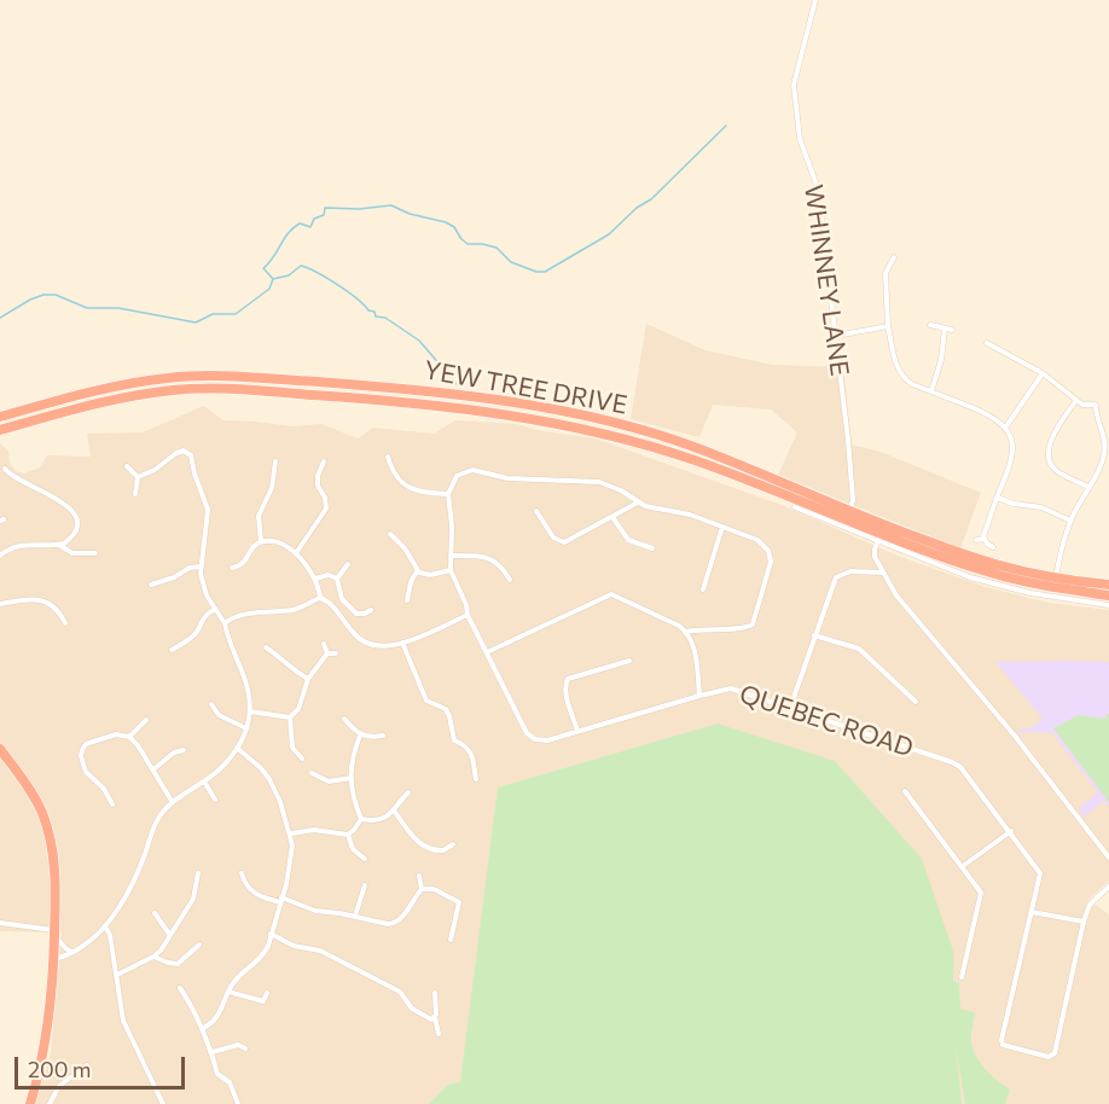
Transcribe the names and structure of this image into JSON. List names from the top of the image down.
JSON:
{
  "streets": {
    "highway": ["YEW TREE DRIVE"],
    "street": ["WHINNEY LANE", "QUEBEC ROAD"]
  },
  "crossings": [
    ["WHINNEY LANE", "YEW TREE DRIVE"]
  ],
  "scale_bar": "200 m"
}
